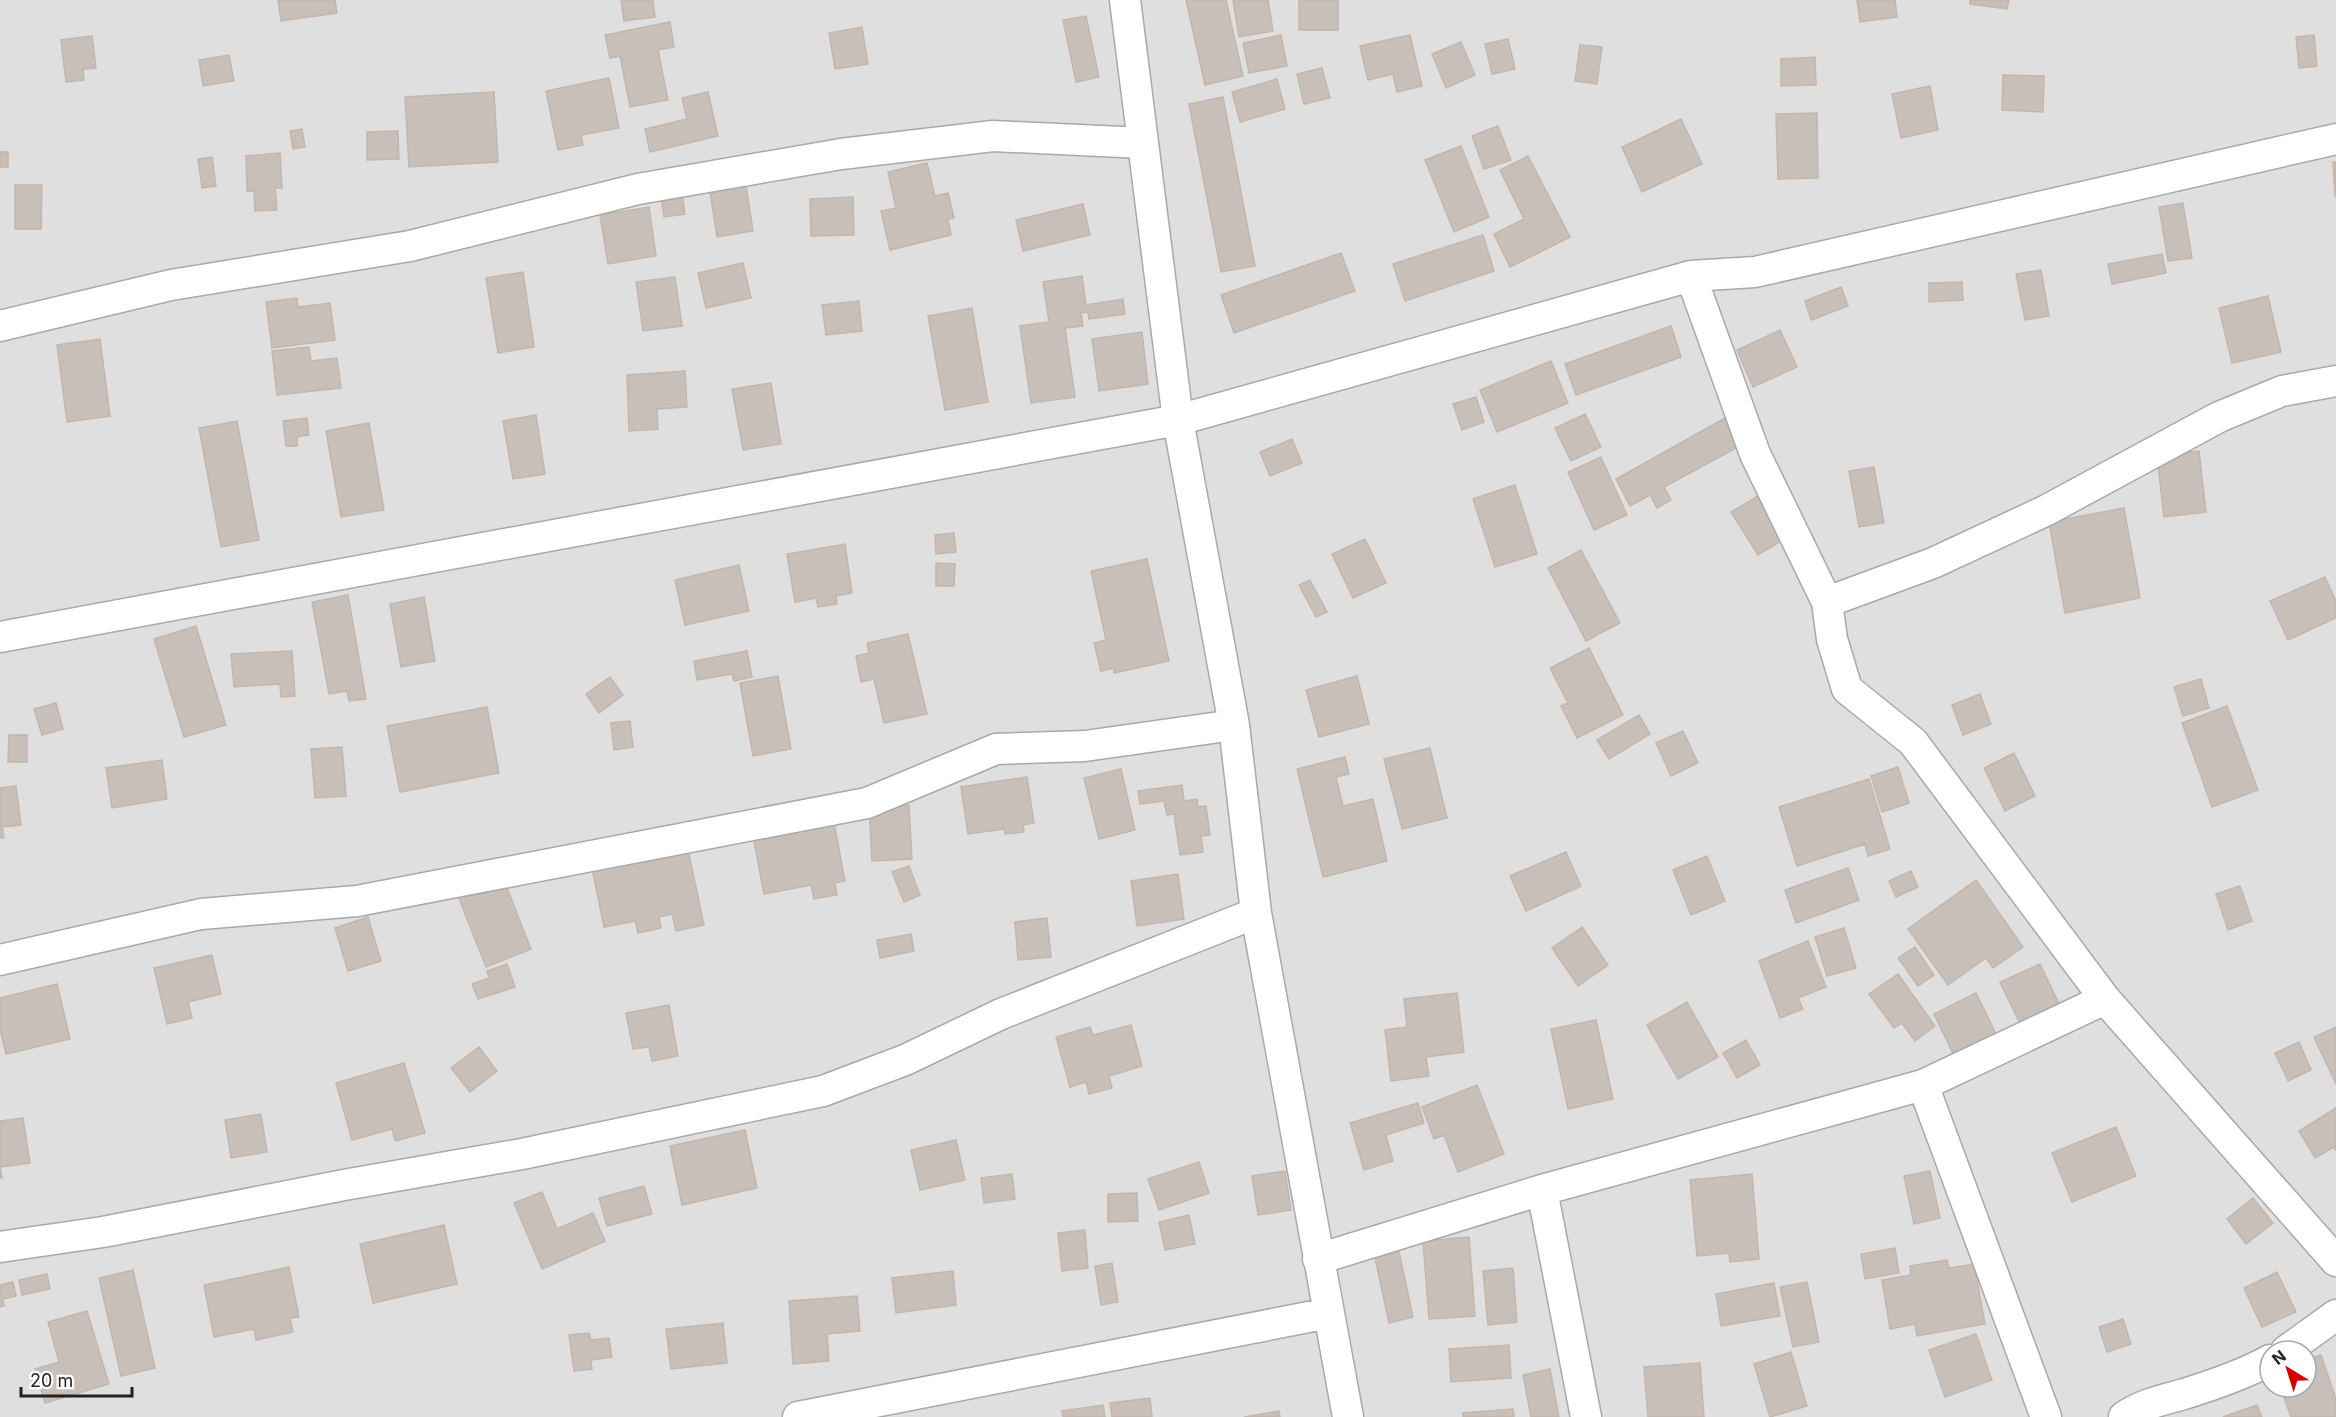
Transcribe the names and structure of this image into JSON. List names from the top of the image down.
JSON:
{
  "scale_bar": "20 m",
  "north": "top left"
}
